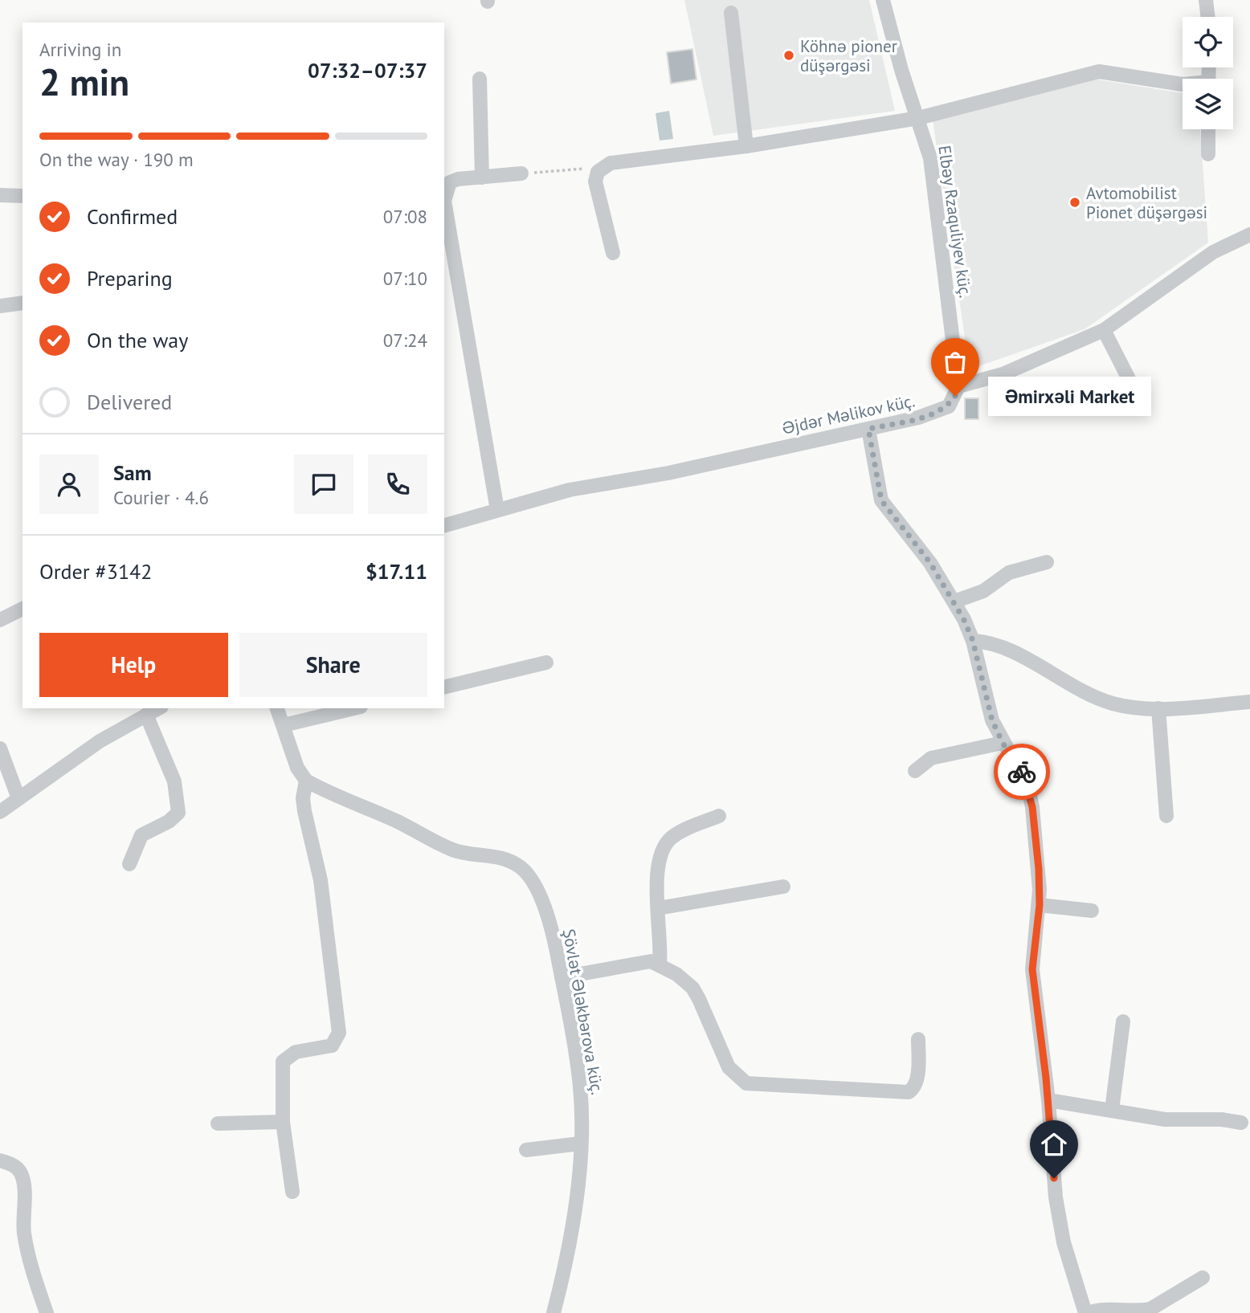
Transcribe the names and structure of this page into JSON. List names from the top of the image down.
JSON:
{
  "streets": {
    "street": ["Elbəy Rzaquliyev küç.", "Əjdər Məlikov küç.", "Şövlət Ələkbərova küç."]
  },
  "crossings": [
    ["Elbəy Rzaquliyev küç.", "Əjdər Məlikov küç."]
  ],
  "places": ["Köhnə pioner düşərgəsi", "Avtomobilist Pionet düşərgəsi", "Əmirxəli Market"],
  "page": {
    "heading": ["2 min", "Arriving in", "07:32–07:37"],
    "panel": [
      "Sam",
      "Courier · 4.6",
      "Order #3142",
      "$17.11"
    ],
    "bar": "On the way · 190 m",
    "list": [
      ["Confirmed", "07:08"],
      ["Preparing", "07:10"],
      ["On the way", "07:24"],
      "Delivered"
    ],
    "bubble": "Əmirxəli Market",
    "buttons": ["Help", "Share"]
  }
}
